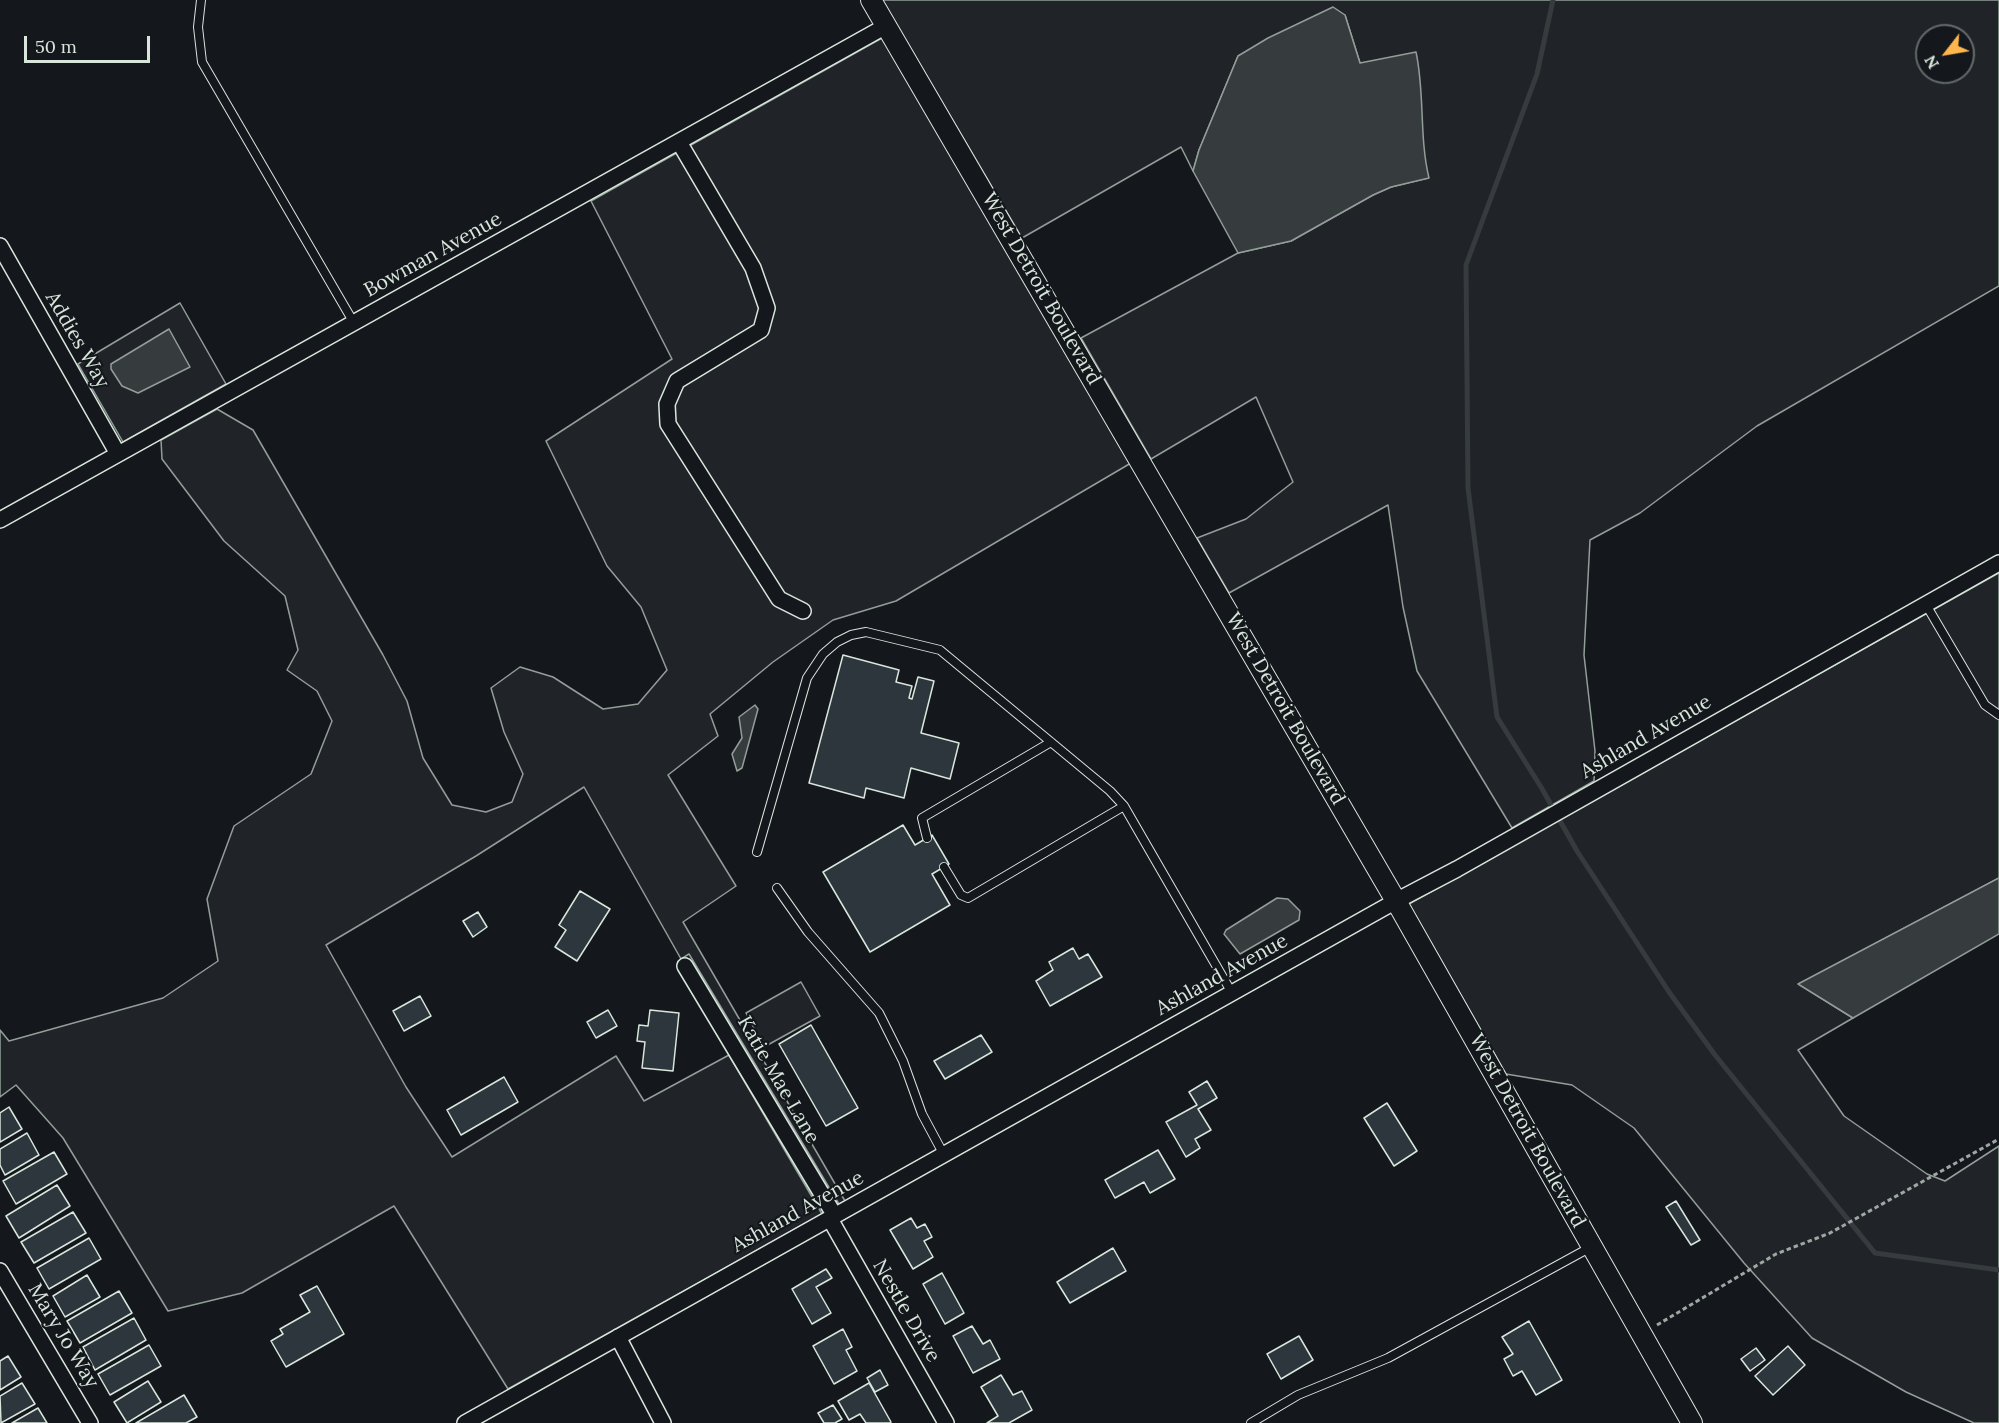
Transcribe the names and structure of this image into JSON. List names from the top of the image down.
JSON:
{
  "streets": {
    "street": [
      "Bowman Avenue",
      "West Detroit Boulevard",
      "Addies Way",
      "Ashland Avenue",
      "Katie Mae Lane",
      "Nestle Drive",
      "Mary Jo Way"
    ]
  },
  "crossings": [
    ["Bowman Avenue", "West Detroit Boulevard"],
    ["Bowman Avenue", "Addies Way"],
    ["West Detroit Boulevard", "Ashland Avenue"],
    ["Ashland Avenue", "Katie Mae Lane"],
    ["Ashland Avenue", "Nestle Drive"],
    ["Katie Mae Lane", "Nestle Drive"]
  ],
  "scale_bar": "50 m",
  "north": "bottom left"
}
